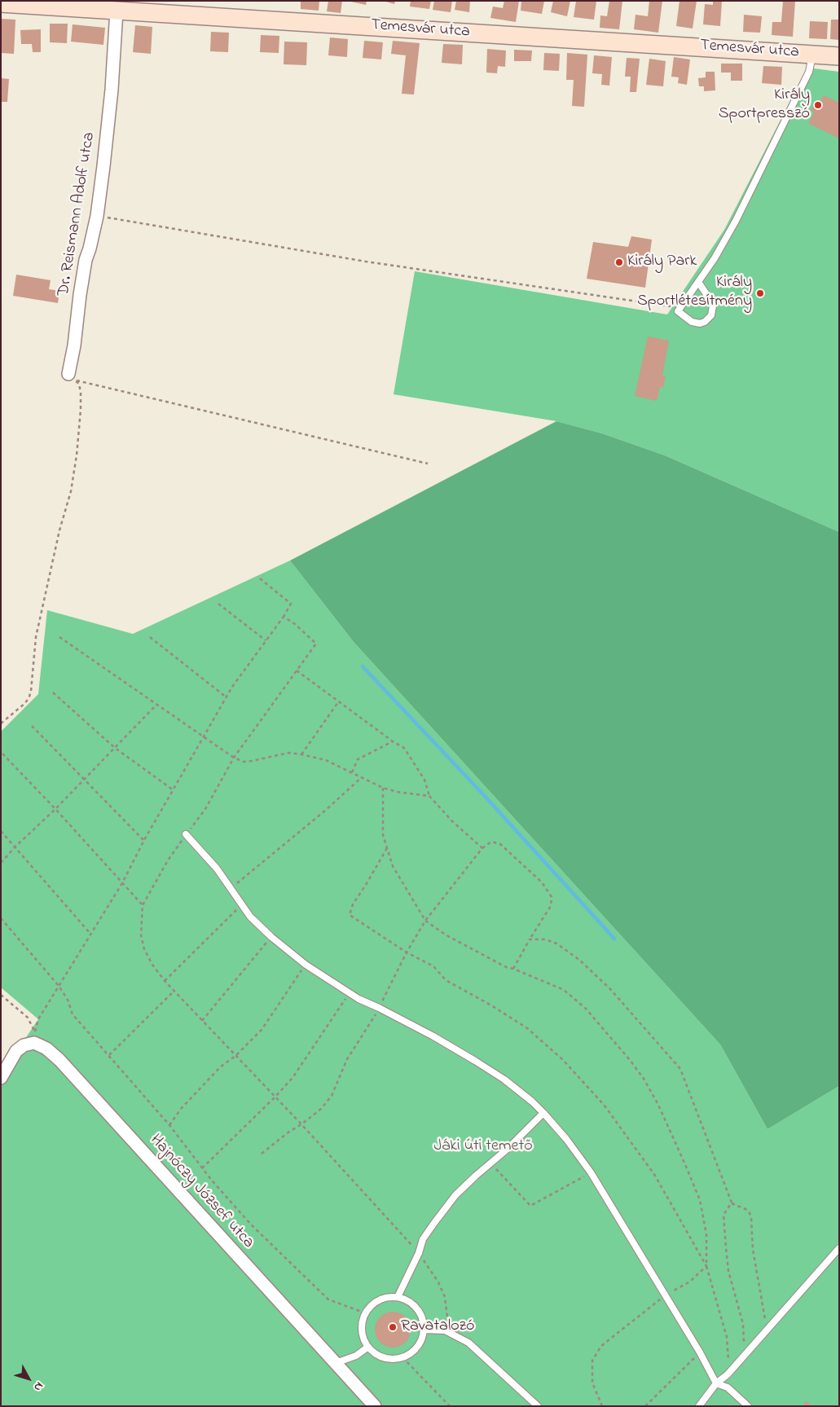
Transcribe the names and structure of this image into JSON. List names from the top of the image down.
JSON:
{
  "streets": {
    "main road": ["Temesvár utca"],
    "street": ["Dr. Reismann Adolf utca", "Hajnóczy József utca"]
  },
  "crossings": [
    ["Temesvár utca", "Dr. Reismann Adolf utca"]
  ],
  "parks": ["Jáki úti temető"],
  "places": [
    "Király Sportpresszó",
    "Király Park",
    "Király Sportlétesítmény",
    "Ravatalozó"
  ],
  "north": "bottom right"
}
